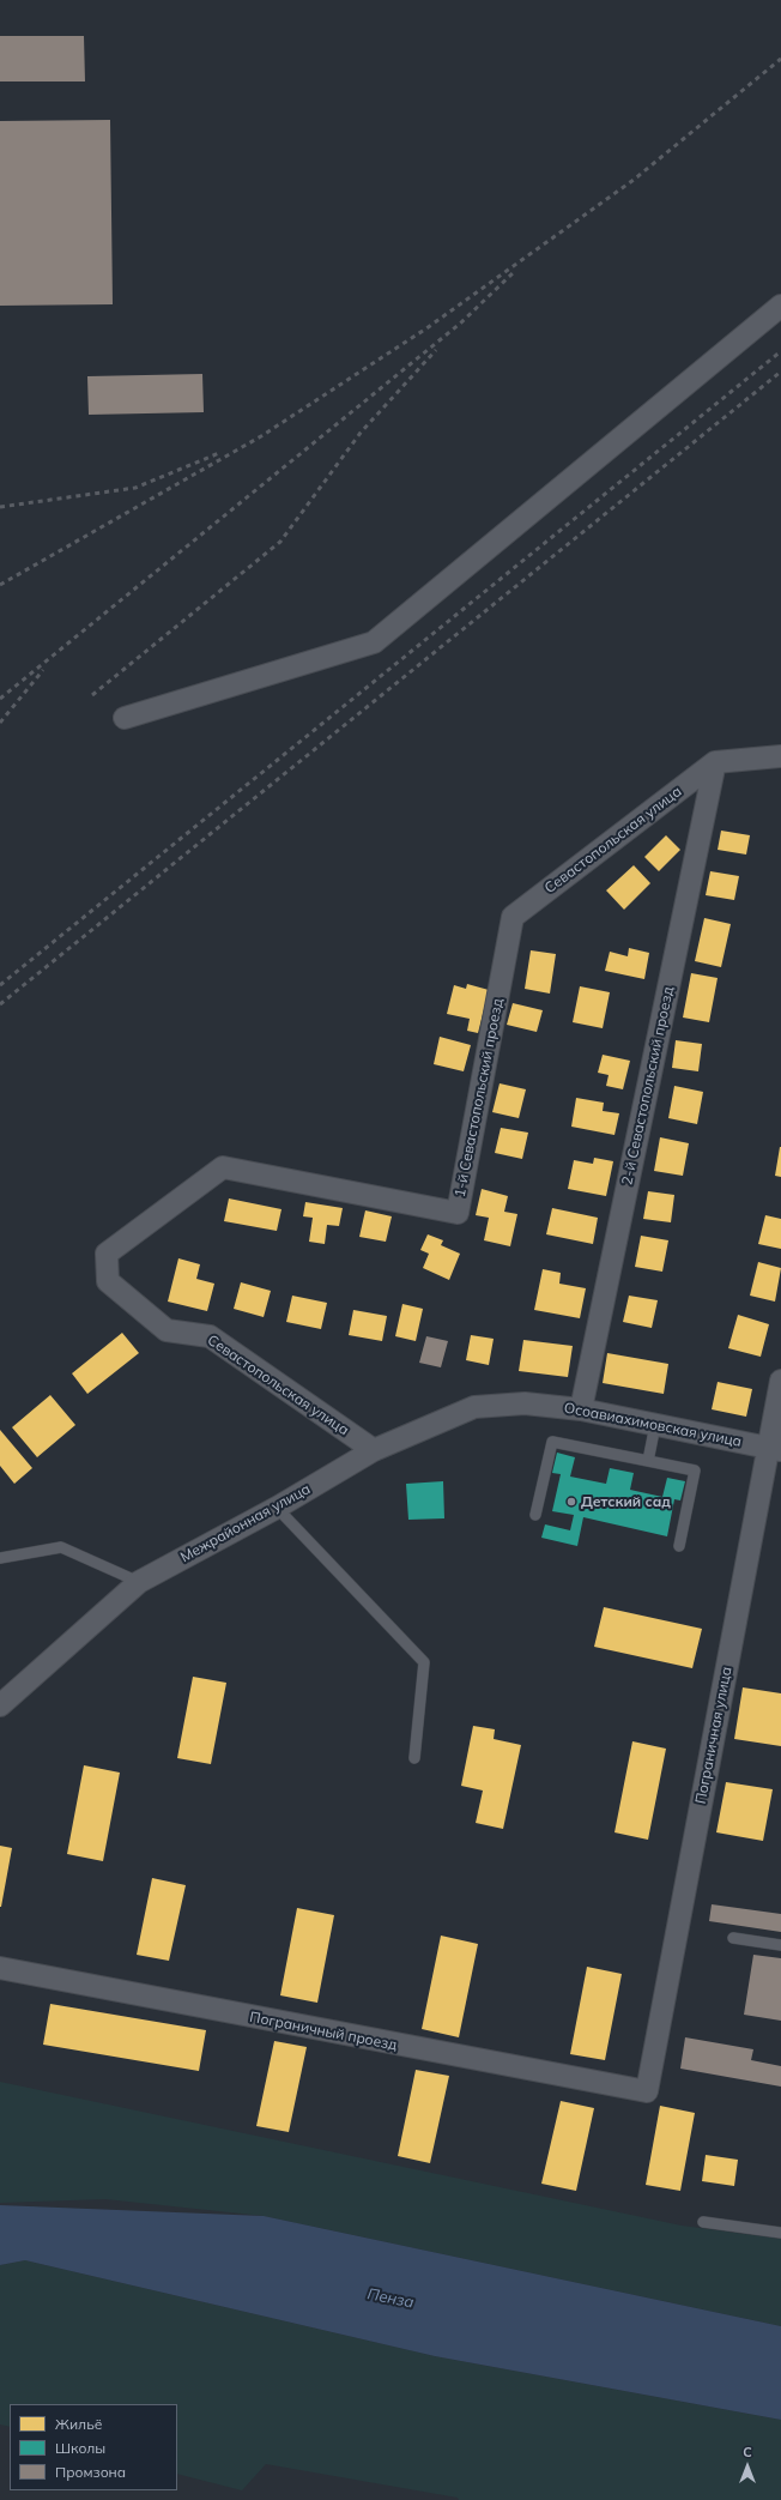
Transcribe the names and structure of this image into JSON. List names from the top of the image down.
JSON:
{
  "streets": {
    "street": [
      "Севастопольская улица",
      "2-й Севастопольский проезд",
      "1-й Севастопольский проезд",
      "Осоавиахимовская улица",
      "Межрайонная улица",
      "Пограничная улица",
      "Пограничный проезд"
    ]
  },
  "crossings": [
    ["Севастопольская улица", "2-й Севастопольский проезд"],
    ["Севастопольская улица", "1-й Севастопольский проезд"],
    ["Севастопольская улица", "Межрайонная улица"],
    ["2-й Севастопольский проезд", "Осоавиахимовская улица"],
    ["Осоавиахимовская улица", "Межрайонная улица"],
    ["Осоавиахимовская улица", "Пограничная улица"],
    ["Пограничная улица", "Пограничный проезд"]
  ],
  "water": ["Пенза"],
  "places": ["Детский сад"],
  "legend": ["Жильё", "Школы", "Промзона"],
  "north": "top"
}
